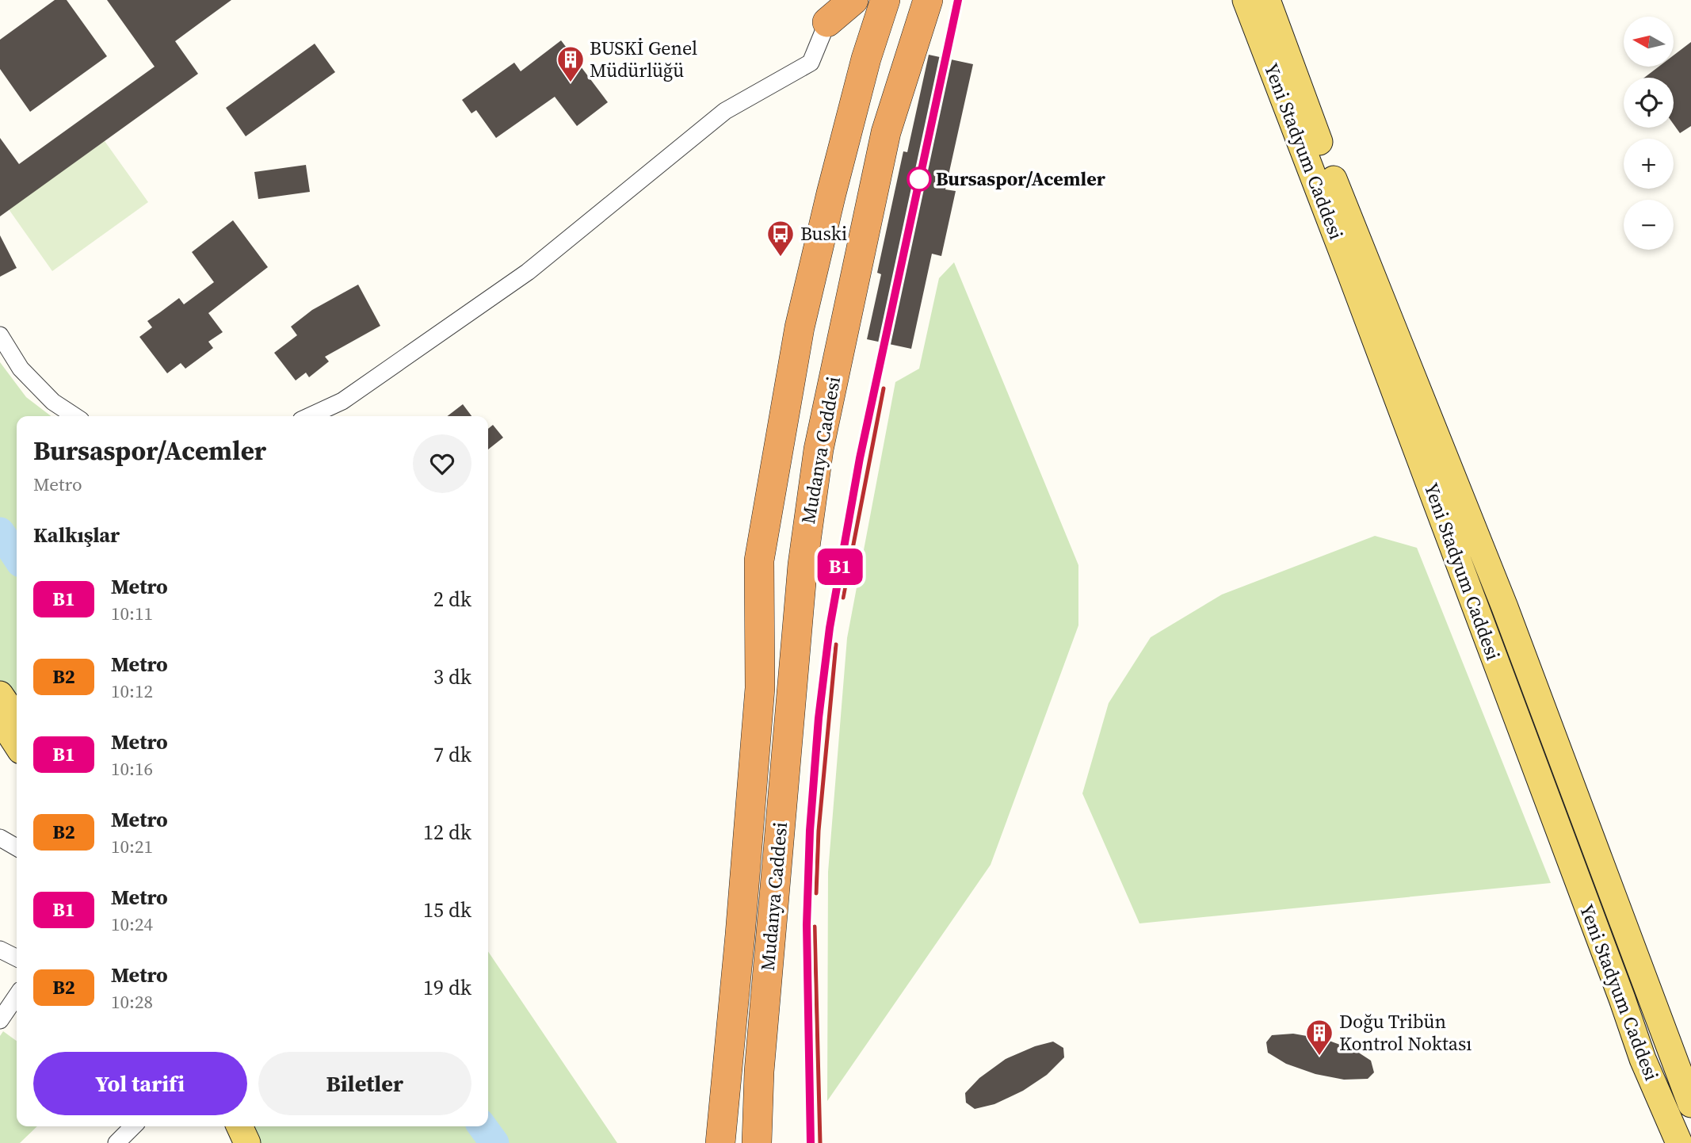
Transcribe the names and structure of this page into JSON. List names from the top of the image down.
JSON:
{
  "streets": {
    "highway": ["Mudanya Caddesi"],
    "main road": ["Yeni Stadyum Caddesi"]
  },
  "places": {
    "building": ["BUSKİ Genel Müdürlüğü", "Doğu Tribün Kontrol Noktası"],
    "other": ["Bursaspor/Acemler"],
    "bus stop": ["Buski"]
  },
  "lines": ["metro line B1"],
  "north": "left",
  "page": {
    "on_map": "B1",
    "map_buttons": ["+", "−"],
    "heading": [
      ["Bursaspor/Acemler", "Metro"],
      "Kalkışlar"
    ],
    "list": [
      {
        "mark": "B1",
        "name": "Metro",
        "note": "10:11",
        "value": "2 dk"
      },
      {
        "mark": "B2",
        "name": "Metro",
        "note": "10:12",
        "value": "3 dk"
      },
      {
        "mark": "B1",
        "name": "Metro",
        "note": "10:16",
        "value": "7 dk"
      },
      {
        "mark": "B2",
        "name": "Metro",
        "note": "10:21",
        "value": "12 dk"
      },
      {
        "mark": "B1",
        "name": "Metro",
        "note": "10:24",
        "value": "15 dk"
      },
      {
        "mark": "B2",
        "name": "Metro",
        "note": "10:28",
        "value": "19 dk"
      }
    ],
    "buttons": ["Yol tarifi", "Biletler"]
  }
}
